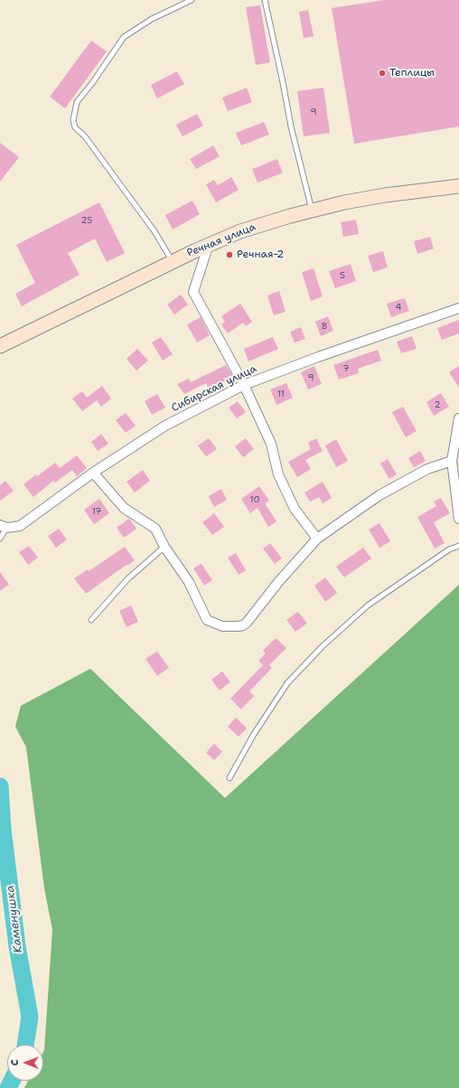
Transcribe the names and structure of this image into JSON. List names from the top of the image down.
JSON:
{
  "streets": {
    "main road": ["Речная улица"],
    "street": ["Сибирская улица"]
  },
  "water": ["Каменушка"],
  "places": ["Теплицы", "Речная-2"],
  "house_numbers": [
    "9",
    "25",
    "5",
    "4",
    "8",
    "7",
    "9",
    "11",
    "2",
    "10",
    "17"
  ],
  "north": "left"
}
